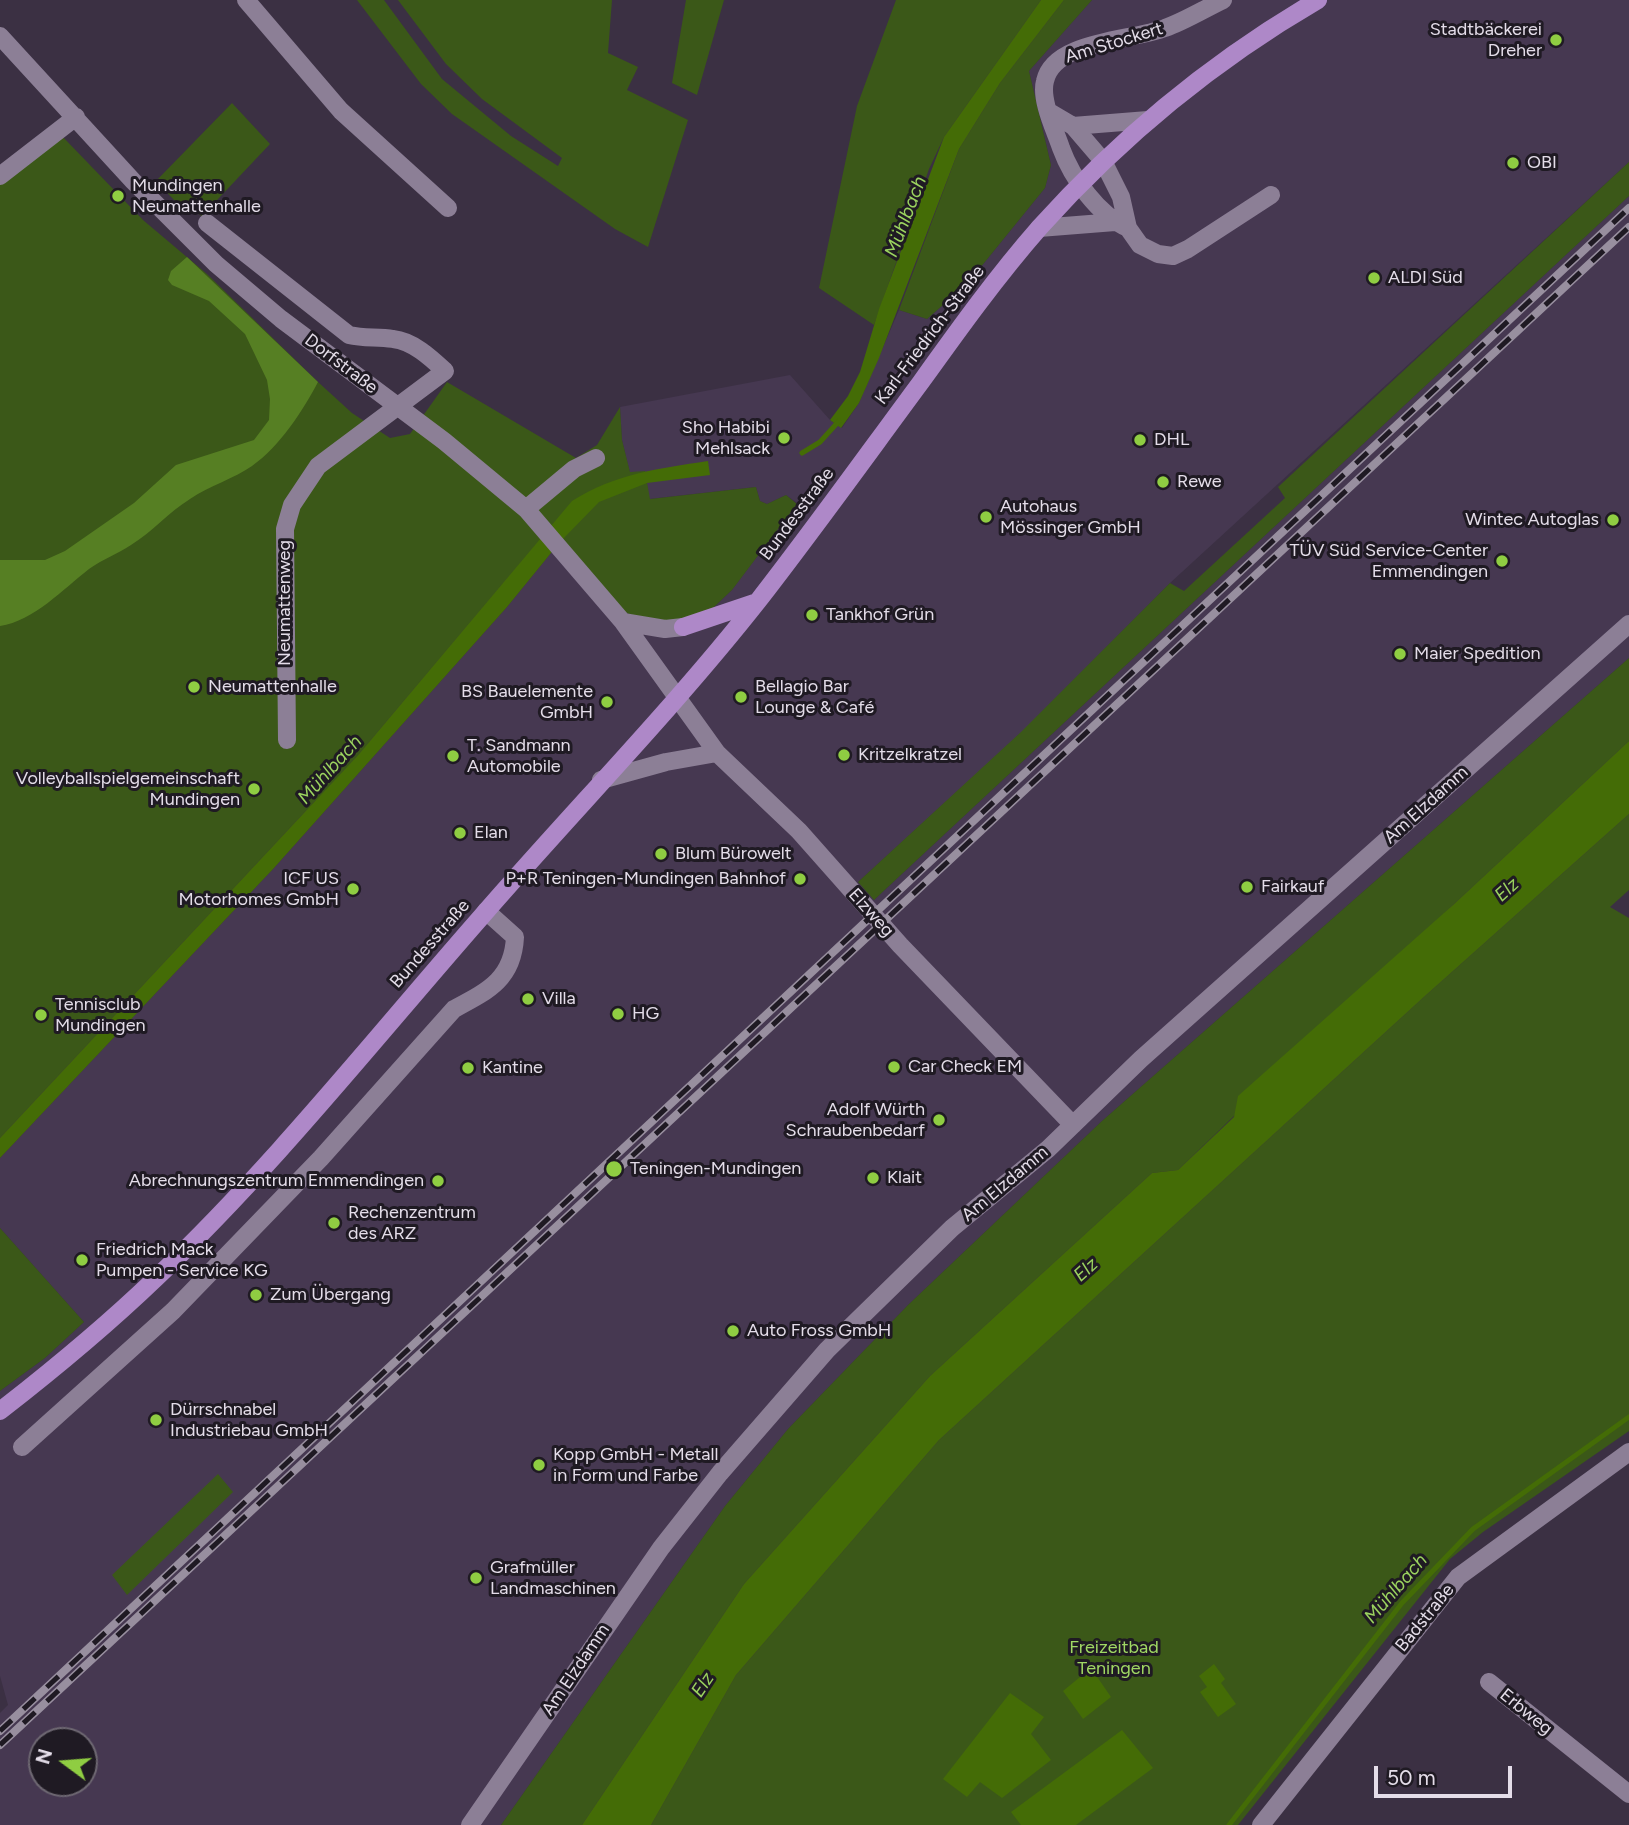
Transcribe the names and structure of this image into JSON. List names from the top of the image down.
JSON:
{
  "streets": {
    "main road": ["Karl-Friedrich-Straße", "Bundesstraße"],
    "street": [
      "Am Stockert",
      "Dorfstraße",
      "Neumattenweg",
      "Am Elzdamm",
      "Elzweg",
      "Badstraße",
      "Erbweg"
    ]
  },
  "crossings": [
    ["Am Stockert", "Karl-Friedrich-Straße"],
    ["Karl-Friedrich-Straße", "Bundesstraße"],
    ["Dorfstraße", "Bundesstraße"],
    ["Dorfstraße", "Neumattenweg"],
    ["Dorfstraße", "Elzweg"],
    ["Bundesstraße", "Elzweg"],
    ["Am Elzdamm", "Elzweg"]
  ],
  "water": ["Mühlbach", "Elz"],
  "parks": ["Freizeitbad Teningen"],
  "places": [
    "Stadtbäckerei Dreher",
    "OBI",
    "Mundingen Neumattenhalle",
    "ALDI Süd",
    "Sho Habibi Mehlsack",
    "DHL",
    "Rewe",
    "Autohaus Mössinger GmbH",
    "Wintec Autoglas",
    "TÜV Süd Service-Center Emmendingen",
    "Tankhof Grün",
    "Maier Spedition",
    "Neumattenhalle",
    "Bellagio Bar Lounge & Café",
    "BS Bauelemente GmbH",
    "Kritzelkratzel",
    "T. Sandmann Automobile",
    "Volleyballspielgemeinschaft Mundingen",
    "Elan",
    "Blum Bürowelt",
    "P+R Teningen-Mundingen Bahnhof",
    "Fairkauf",
    "ICF US Motorhomes GmbH",
    "Villa",
    "HG",
    "Tennisclub Mundingen",
    "Car Check EM",
    "Kantine",
    "Adolf Würth Schraubenbedarf",
    "Teningen-Mundingen",
    "Klait",
    "Abrechnungszentrum Emmendingen",
    "Rechenzentrum des ARZ",
    "Friedrich Mack Pumpen - Service KG",
    "Zum Übergang",
    "Auto Fross GmbH",
    "Dürrschnabel Industriebau GmbH",
    "Kopp GmbH - Metall in Form und Farbe",
    "Grafmüller Landmaschinen"
  ],
  "scale_bar": "50 m",
  "north": "left"
}
